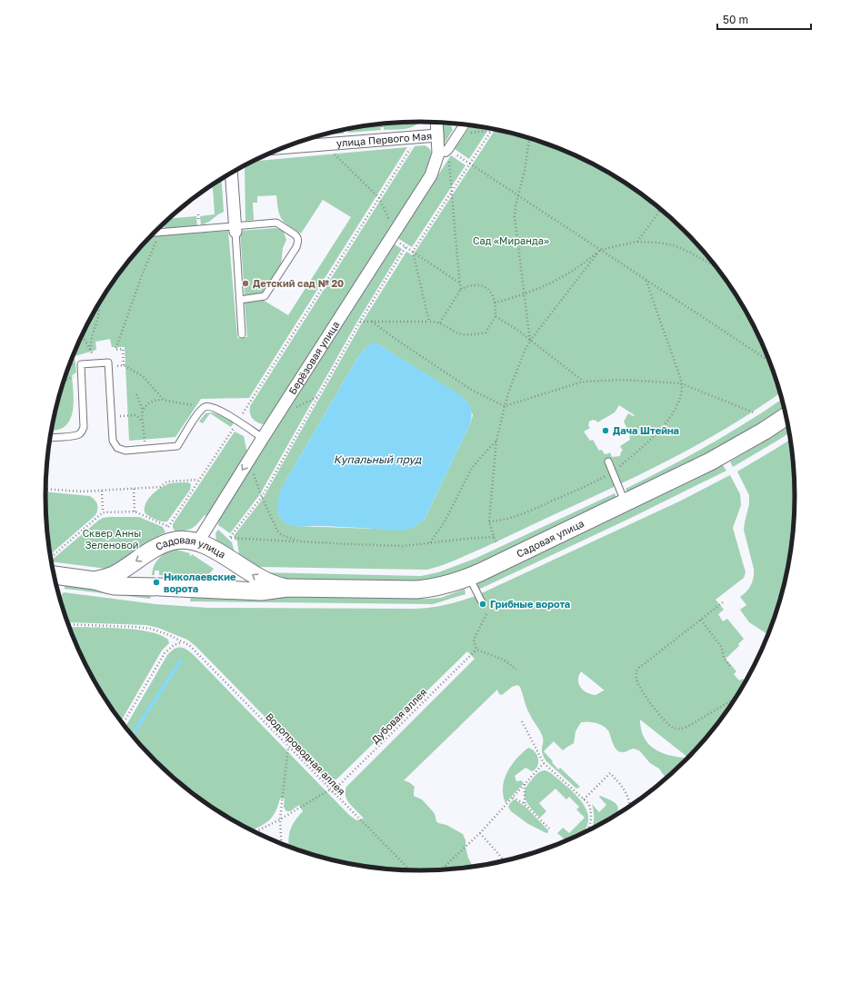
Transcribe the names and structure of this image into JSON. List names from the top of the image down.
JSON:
{
  "streets": {
    "main road": ["Садовая улица"],
    "street": ["улица Первого Мая", "Берёзовая улица"],
    "path": ["Дубовая аллея", "Водопроводная аллея"]
  },
  "crossings": [
    ["улица Первого Мая", "Берёзовая улица"],
    ["Берёзовая улица", "Садовая улица"],
    ["Дубовая аллея", "Водопроводная аллея"]
  ],
  "water": ["Купальный пруд"],
  "parks": ["Сад «Миранда»", "Сквер Анны Зеленовой"],
  "places": [
    "Детский сад № 20",
    "Дача Штейна",
    "Николаевские ворота",
    "Грибные ворота"
  ],
  "scale_bar": "50 m"
}
